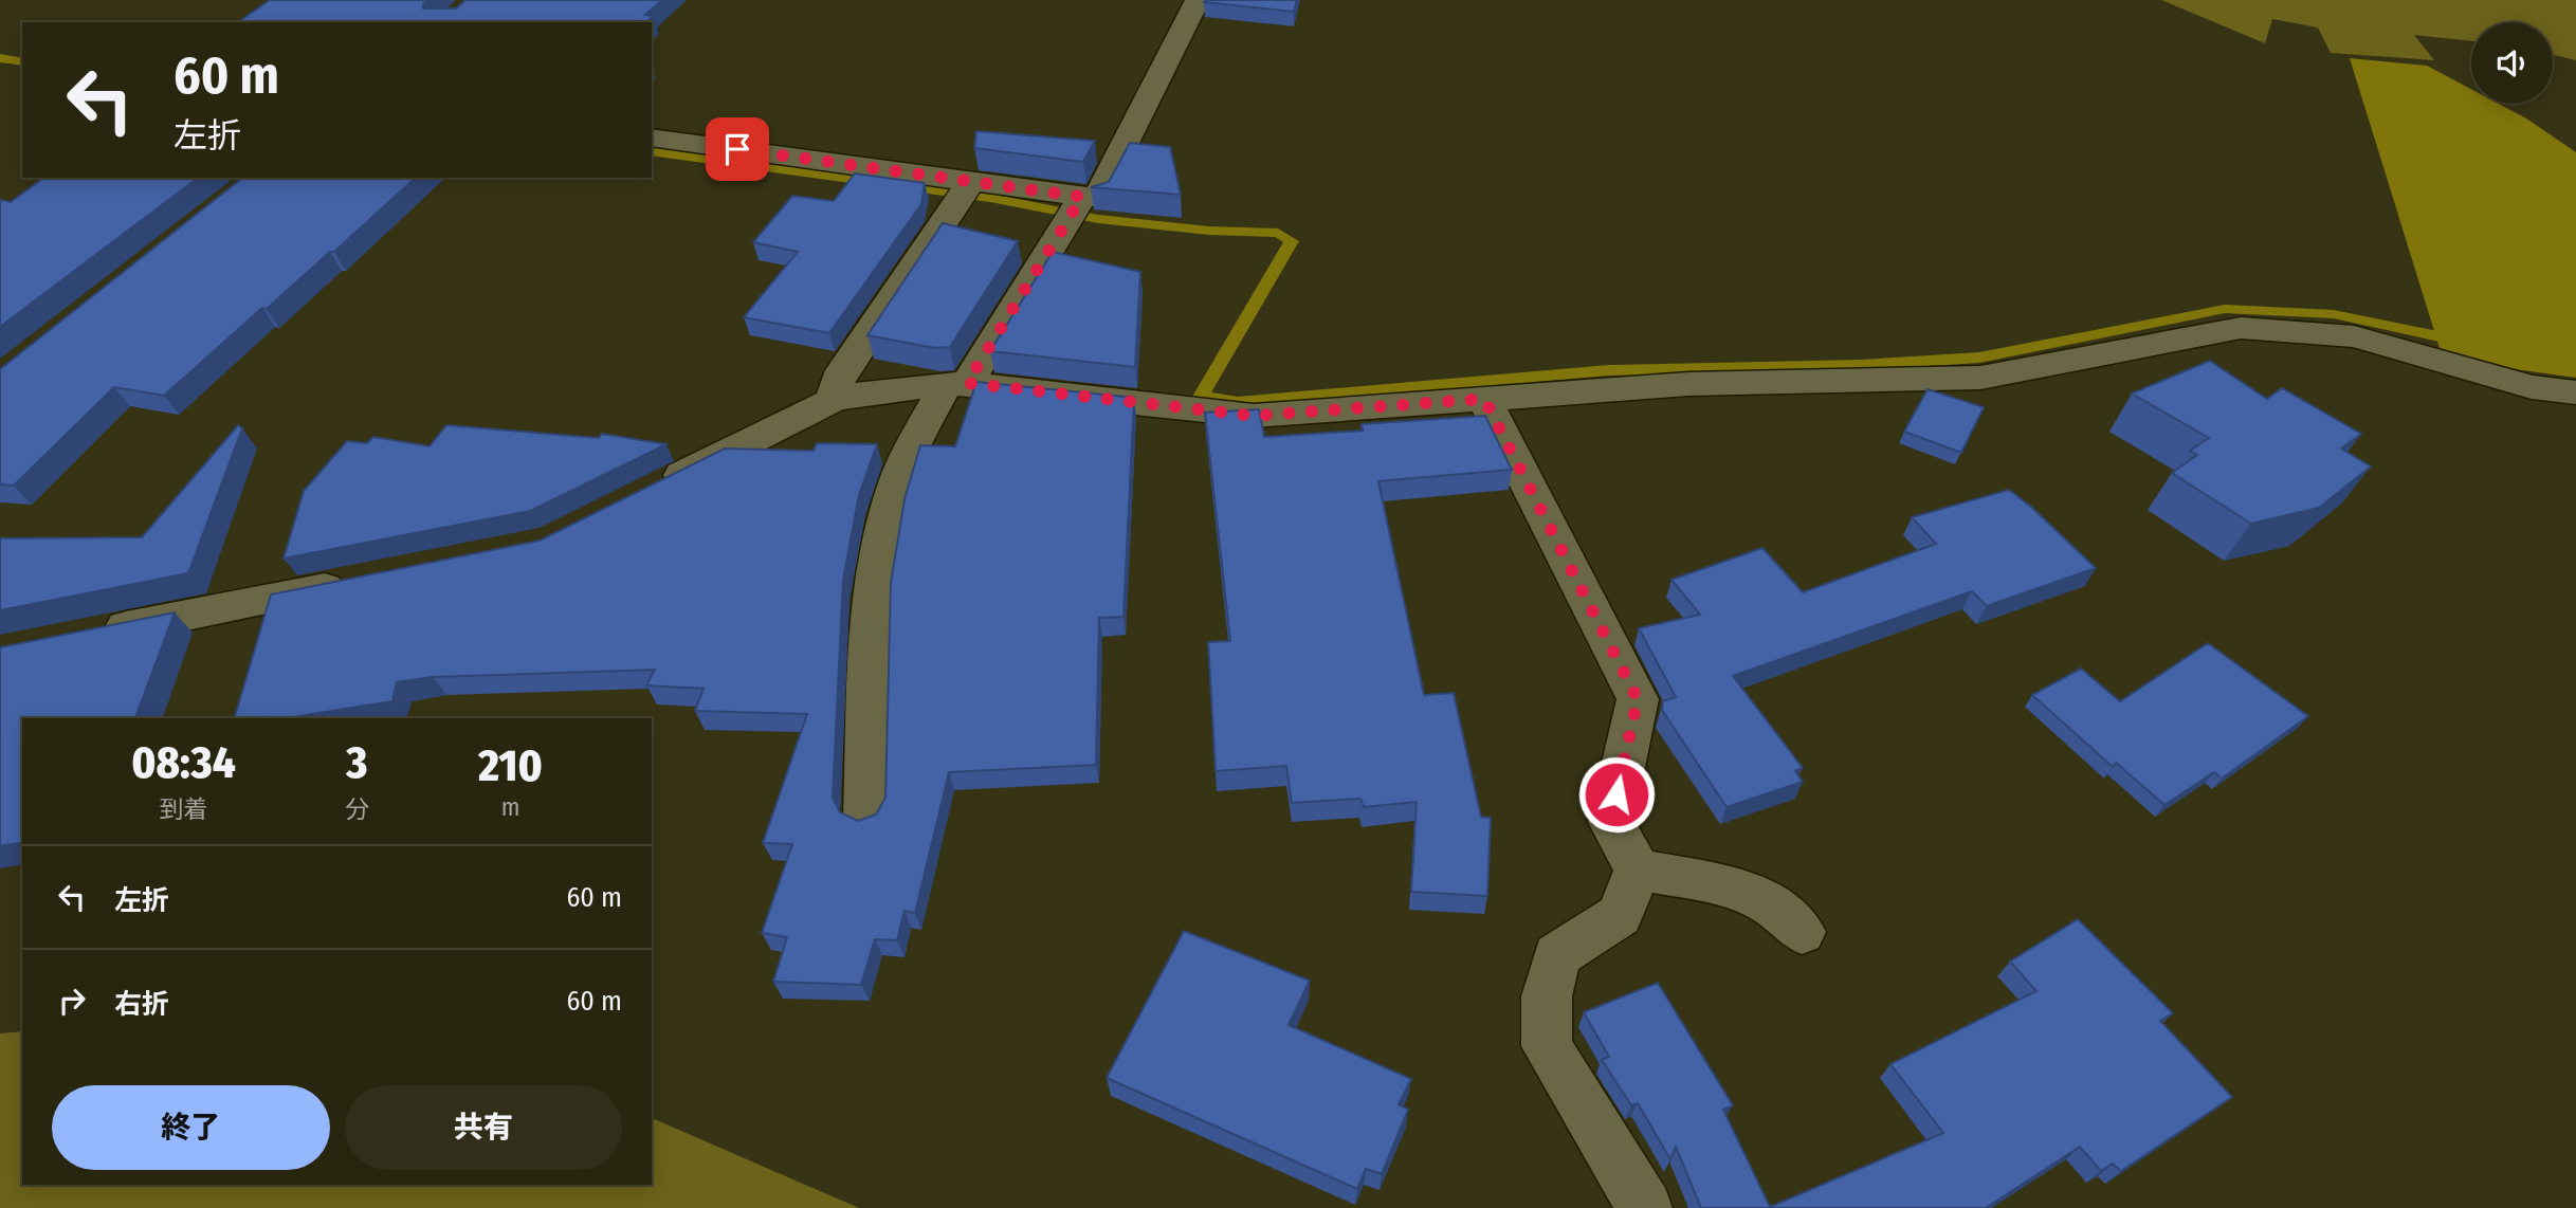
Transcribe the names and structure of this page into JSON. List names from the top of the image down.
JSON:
{
  "page": {
    "turn": ["60 m", "左折"],
    "eta": [
      "08:34",
      "到着",
      "3",
      "分",
      "210",
      "m"
    ],
    "list": [
      {
        "name": "左折",
        "value": "60 m"
      },
      {
        "name": "右折",
        "value": "60 m"
      }
    ],
    "buttons": ["終了", "共有"]
  }
}
